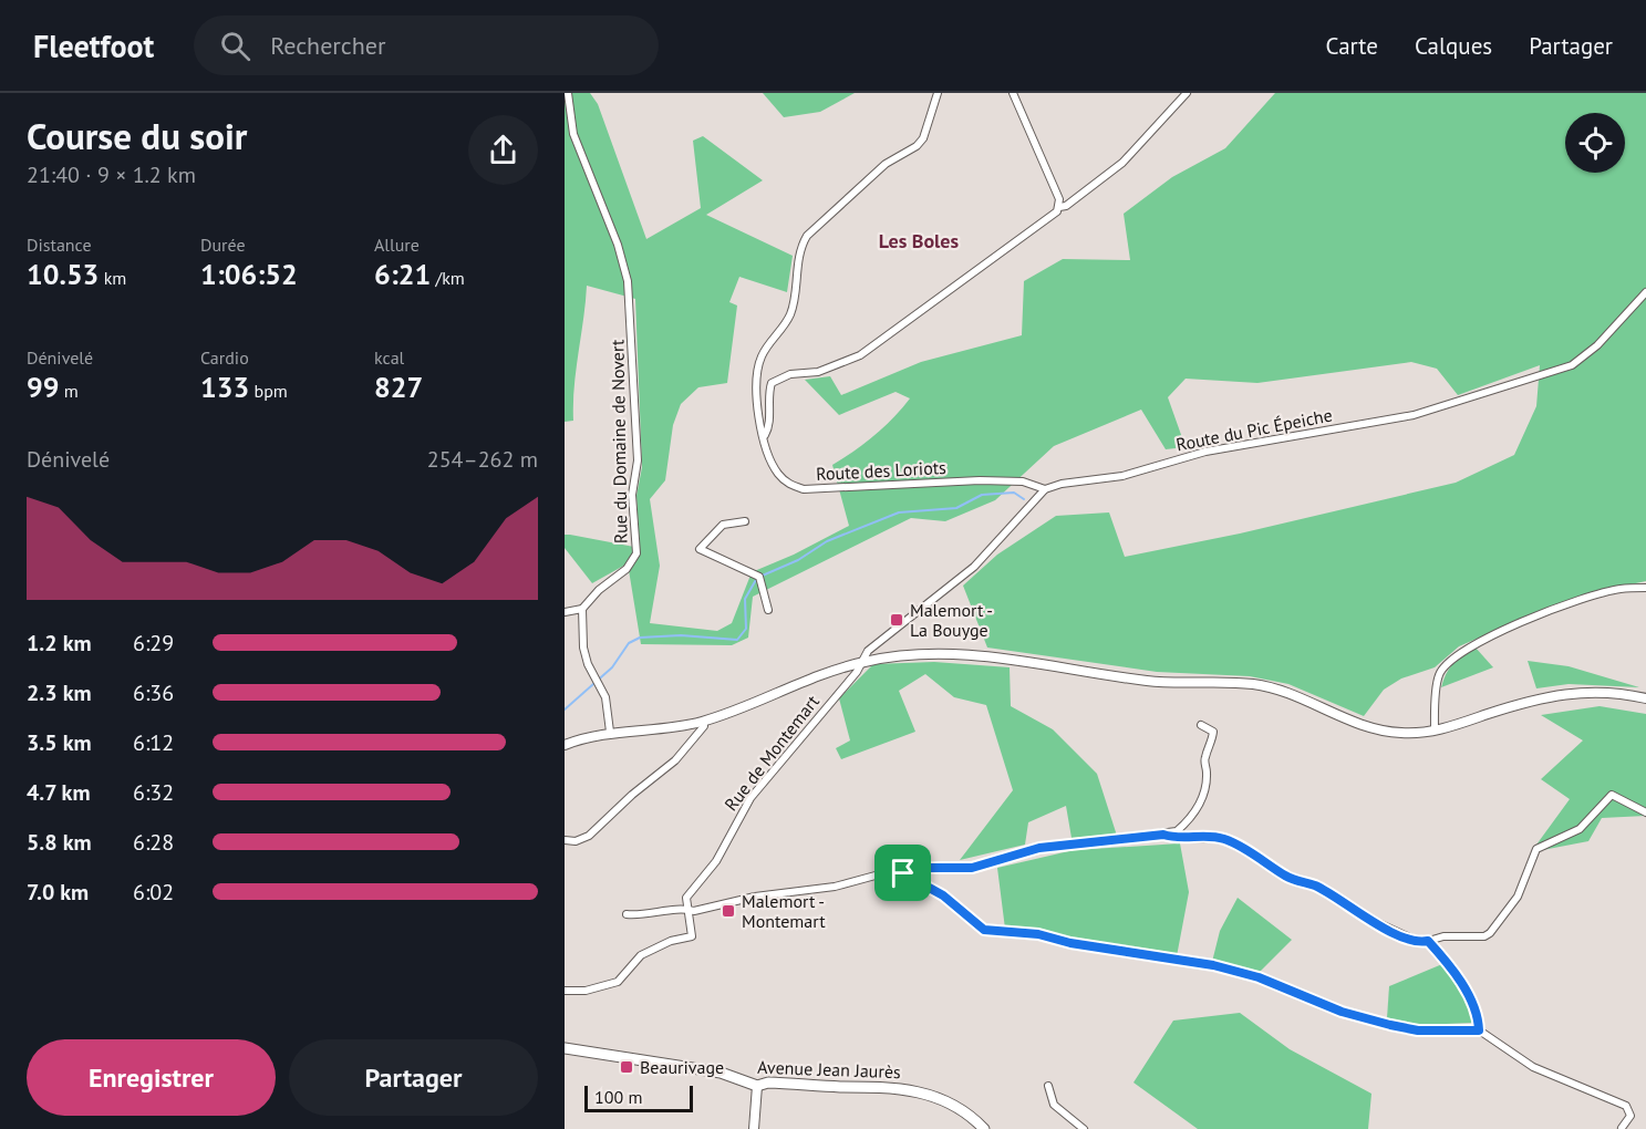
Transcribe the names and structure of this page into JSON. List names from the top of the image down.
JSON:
{
  "streets": {
    "main road": ["Avenue Jean Jaurès"],
    "street": [
      "Route du Pic Épeiche",
      "Rue du Domaine de Novert",
      "Route des Loriots",
      "Rue de Montemart"
    ]
  },
  "crossings": [
    ["Route du Pic Épeiche", "Route des Loriots"]
  ],
  "districts": ["Les Boles"],
  "places": {
    "transit": ["Malemort - La Bouyge", "Malemort - Montemart", "Beaurivage"]
  },
  "scale_bar": "100 m",
  "page": {
    "header": "Fleetfoot",
    "search": "Rechercher",
    "nav": ["Carte", "Calques", "Partager"],
    "heading": ["Course du soir", "21:40 · 9 × 1.2 km"],
    "stats": [
      ["Distance", "10.53 km"],
      ["Durée", "1:06:52"],
      ["Allure", "6:21 /km"],
      ["Dénivelé", "99 m"],
      ["Cardio", "133 bpm"],
      ["kcal", "827"]
    ],
    "chart": ["Dénivelé", "254–262 m"],
    "list": [
      {
        "name": "1.2 km",
        "note": "6:29"
      },
      {
        "name": "2.3 km",
        "note": "6:36"
      },
      {
        "name": "3.5 km",
        "note": "6:12"
      },
      {
        "name": "4.7 km",
        "note": "6:32"
      },
      {
        "name": "5.8 km",
        "note": "6:28"
      },
      {
        "name": "7.0 km",
        "note": "6:02"
      }
    ],
    "buttons": ["Enregistrer", "Partager"],
    "scale": "100 m"
  }
}
